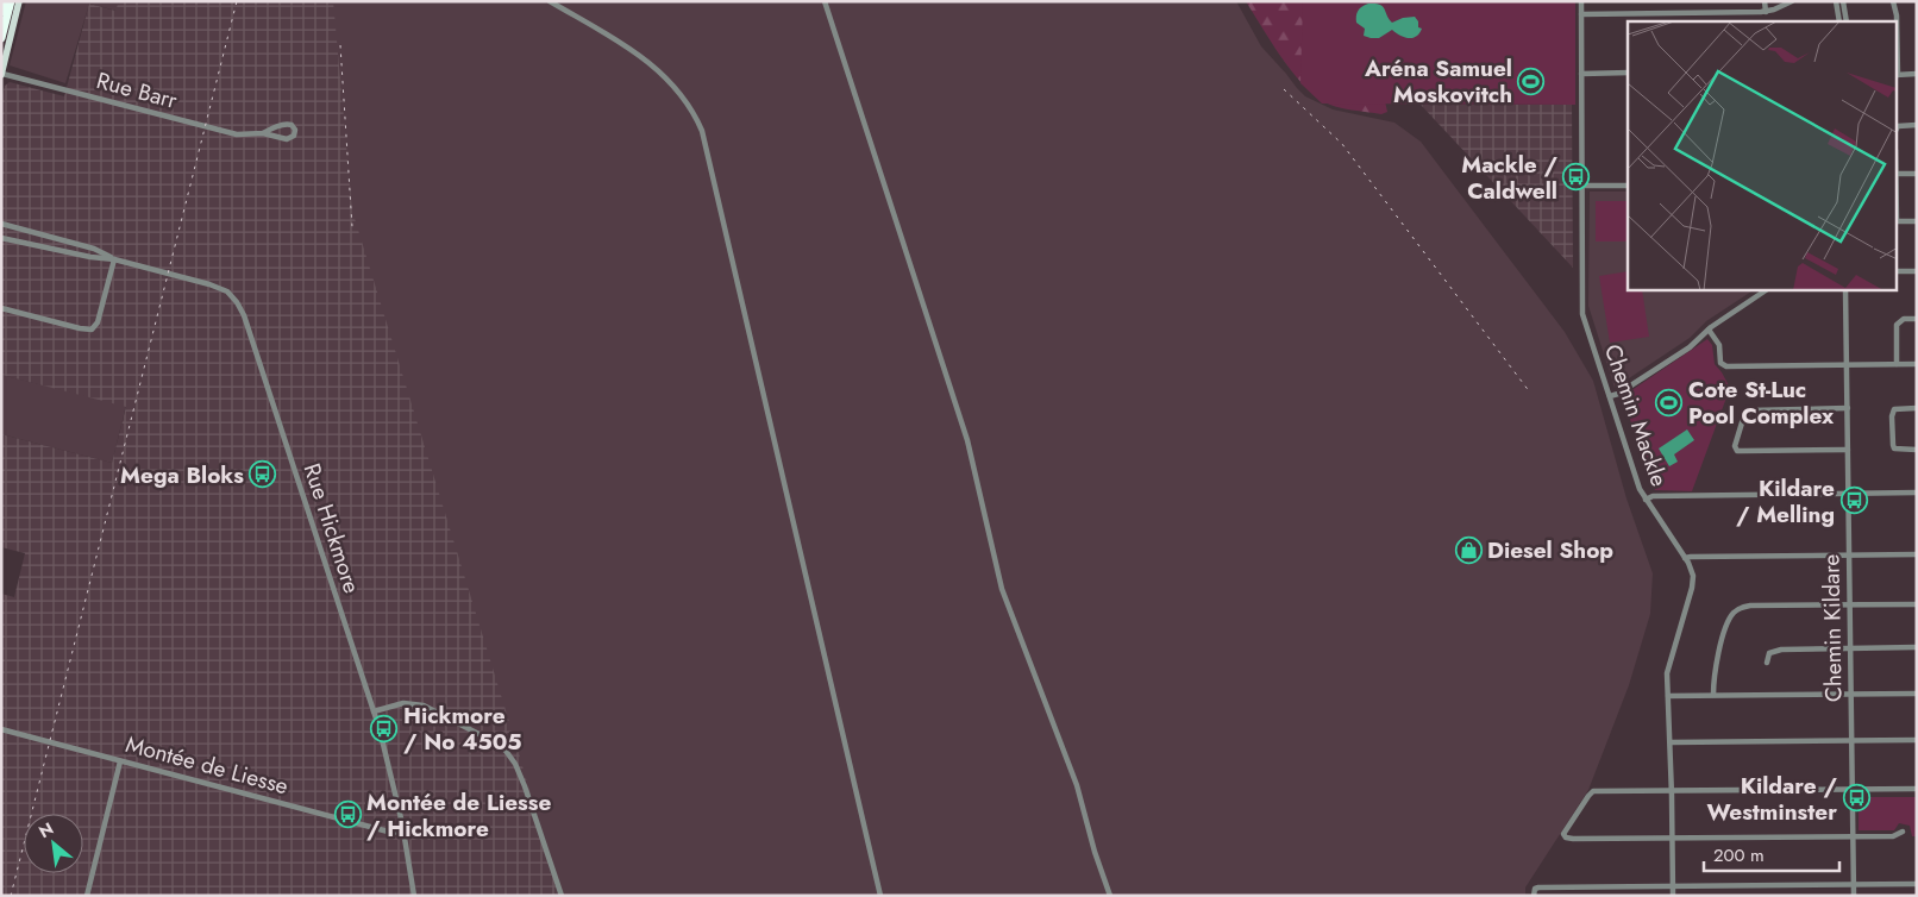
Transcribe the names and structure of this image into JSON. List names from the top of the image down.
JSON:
{
  "streets": {
    "street": [
      "Rue Barr",
      "Chemin Mackle",
      "Rue Hickmore",
      "Chemin Kildare",
      "Montée de Liesse"
    ]
  },
  "crossings": [
    ["Rue Hickmore", "Montée de Liesse"]
  ],
  "places": {
    "sports": ["Aréna Samuel Moskovitch", "Cote St-Luc Pool Complex"],
    "bus stop": [
      "Mackle / Caldwell",
      "Mega Bloks",
      "Kildare / Melling",
      "Hickmore / No 4505",
      "Kildare / Westminster",
      "Montée de Liesse / Hickmore"
    ],
    "shop": ["Diesel Shop"]
  },
  "scale_bar": "200 m",
  "north": "top left"
}
